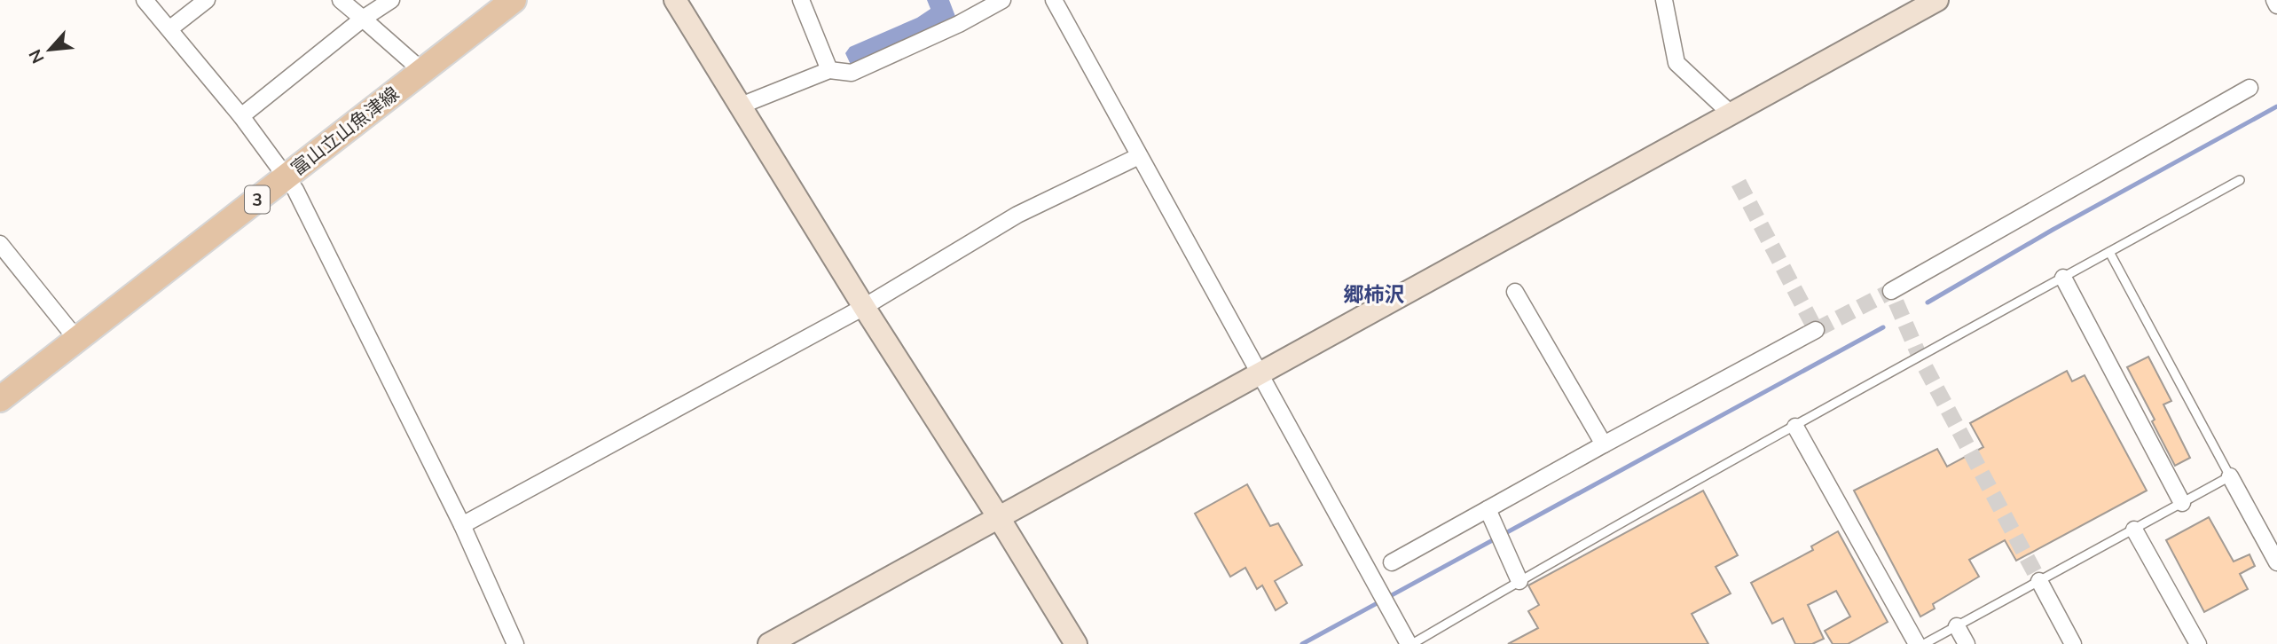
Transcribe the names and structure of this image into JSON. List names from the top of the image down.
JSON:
{
  "streets": {
    "main road": ["富山立山魚津線", "3"]
  },
  "districts": ["郷柿沢"],
  "north": "bottom left"
}
